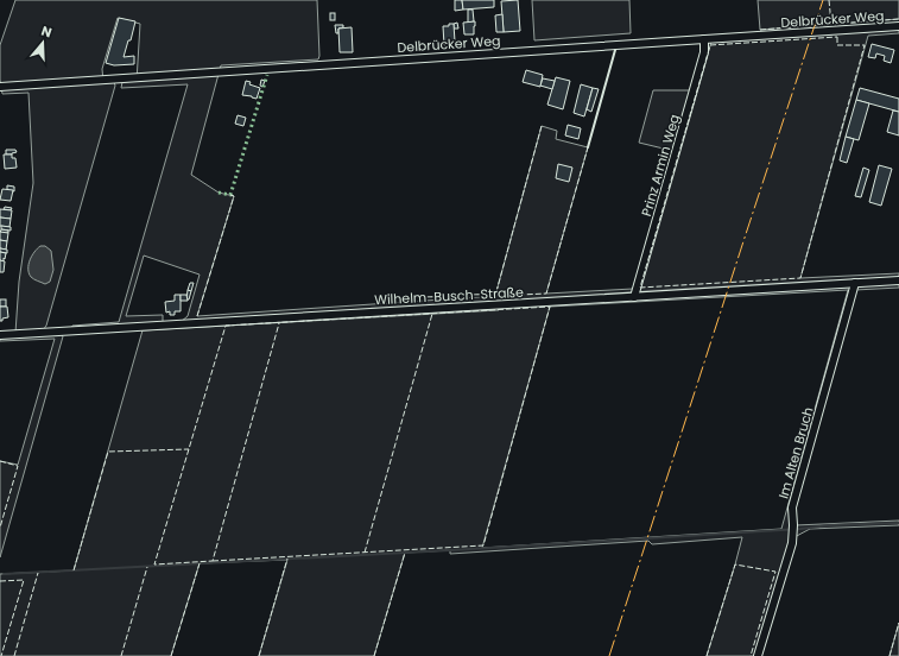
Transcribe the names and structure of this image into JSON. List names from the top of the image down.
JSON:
{
  "streets": {
    "street": [
      "Delbrücker Weg",
      "Prinz Armin Weg",
      "Wilhelm-Busch-Straße",
      "Im Alten Bruch"
    ]
  },
  "crossings": [
    ["Delbrücker Weg", "Prinz Armin Weg"],
    ["Prinz Armin Weg", "Wilhelm-Busch-Straße"],
    ["Wilhelm-Busch-Straße", "Im Alten Bruch"]
  ],
  "north": "top"
}
